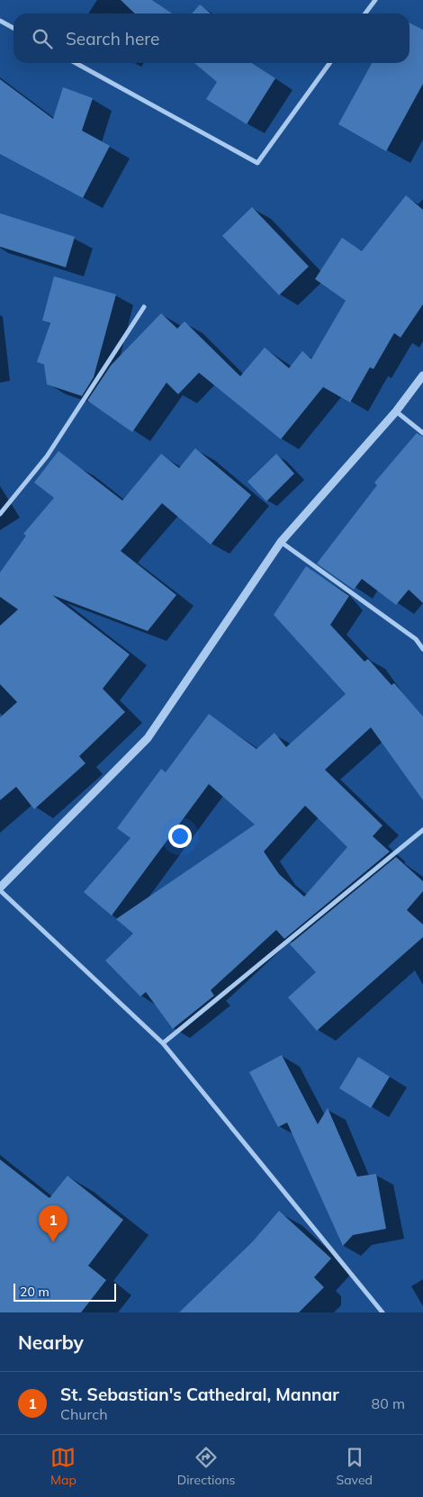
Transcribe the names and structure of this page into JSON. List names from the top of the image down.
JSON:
{
  "scale_bar": "20 m",
  "page": {
    "search": "Search here",
    "pins": "1",
    "scale": "20 m",
    "heading": "Nearby",
    "list": [
      {
        "mark": "1",
        "name": "St. Sebastian's Cathedral, Mannar",
        "note": "Church",
        "value": "80 m"
      }
    ],
    "nav": ["Map", "Directions", "Saved"]
  }
}
